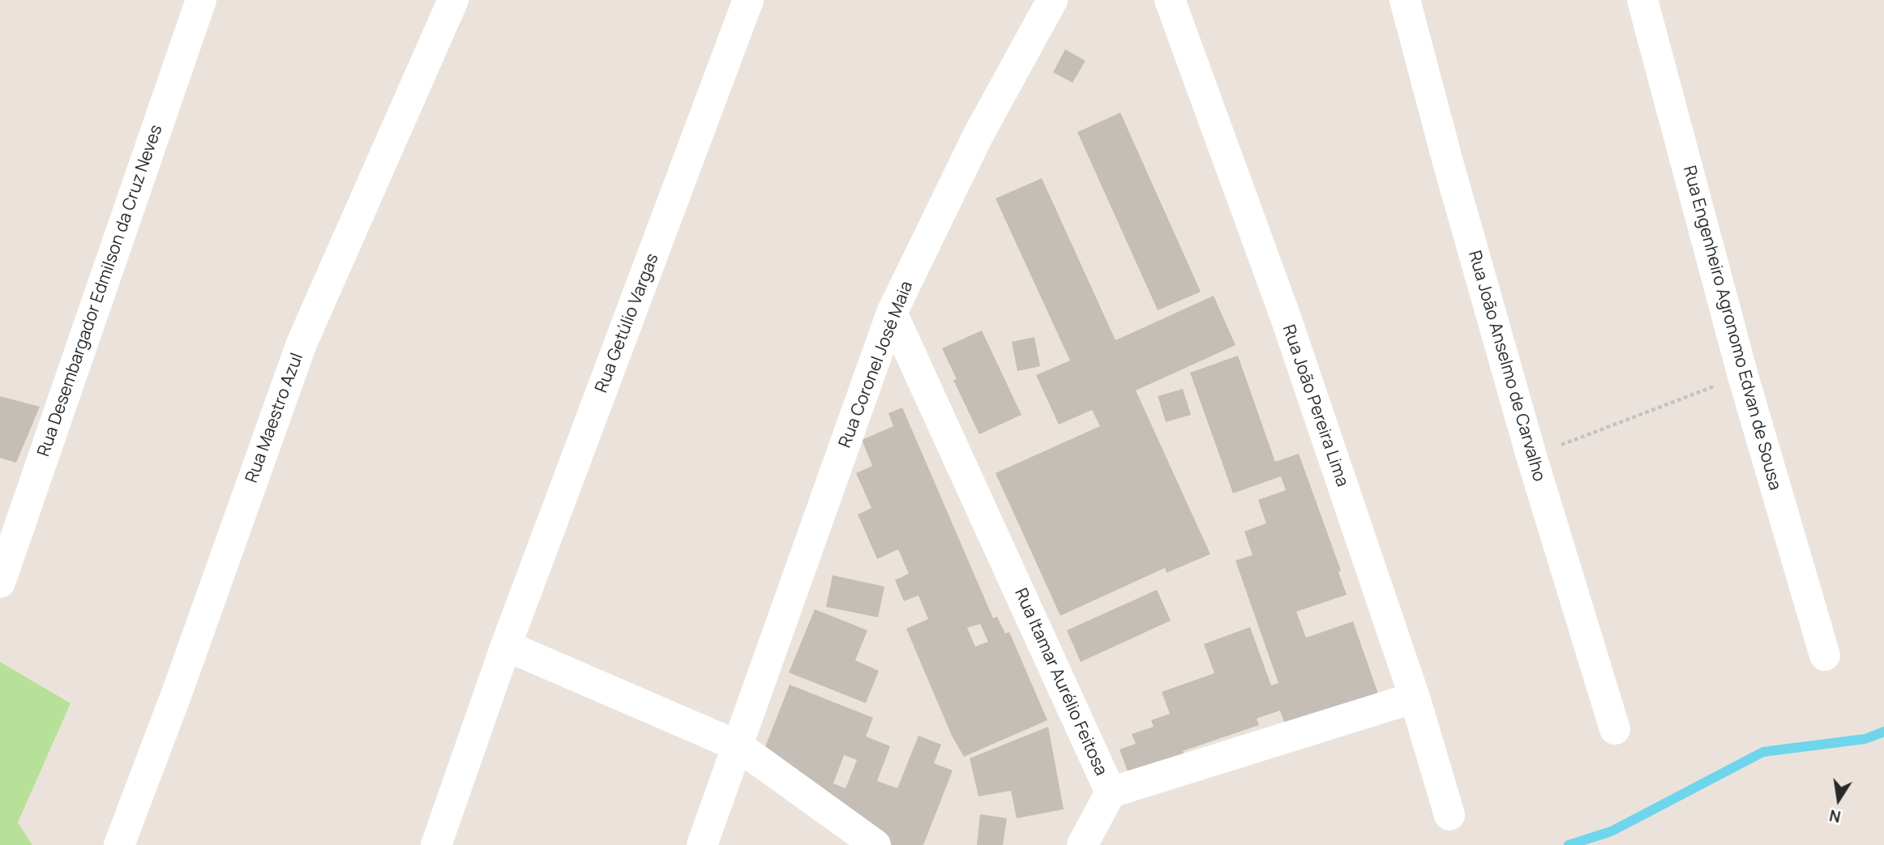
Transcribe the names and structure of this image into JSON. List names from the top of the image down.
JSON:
{
  "streets": {
    "street": [
      "Rua Desembargador Edmilson da Cruz Neves",
      "Rua Getúlio Vargas",
      "Rua Engenheiro Agronomo Edvan de Sousa",
      "Rua Coronel José Maia",
      "Rua João Anselmo de Carvalho",
      "Rua João Pereira Lima",
      "Rua Maestro Azul",
      "Rua Itamar Aurélio Feitosa"
    ]
  },
  "crossings": [
    ["Rua Coronel José Maia", "Rua Itamar Aurélio Feitosa"],
    ["Rua João Pereira Lima", "Rua Itamar Aurélio Feitosa"]
  ],
  "north": "bottom"
}
